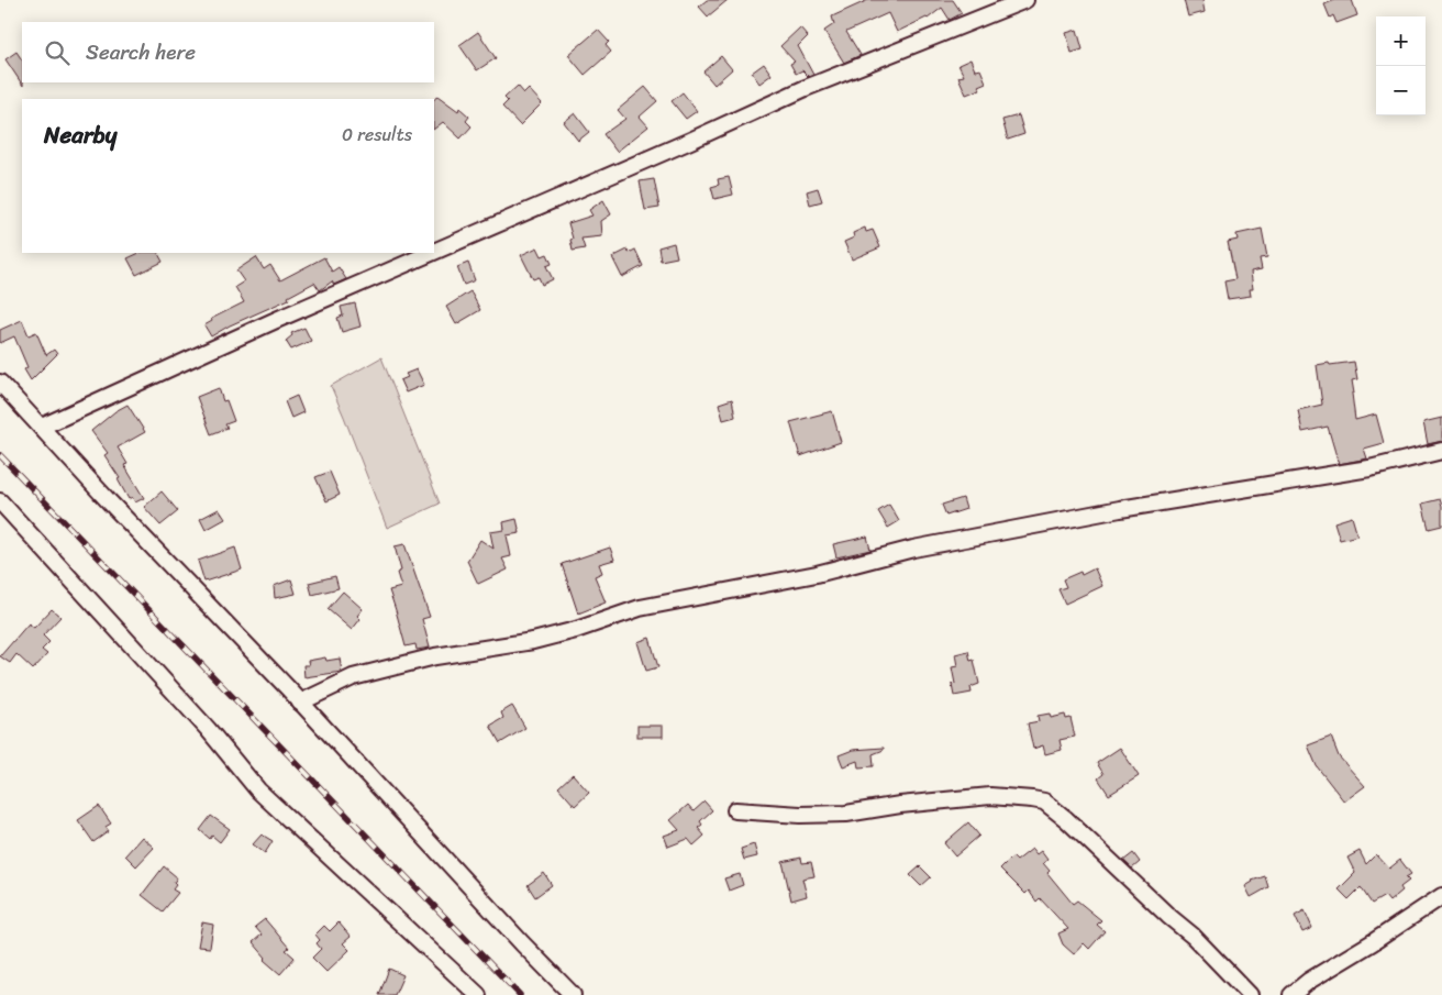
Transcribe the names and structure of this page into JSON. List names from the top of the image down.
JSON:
{
  "page": {
    "map_buttons": ["+", "−"],
    "search": "Search here",
    "heading": ["Nearby", "0 results"]
  }
}
